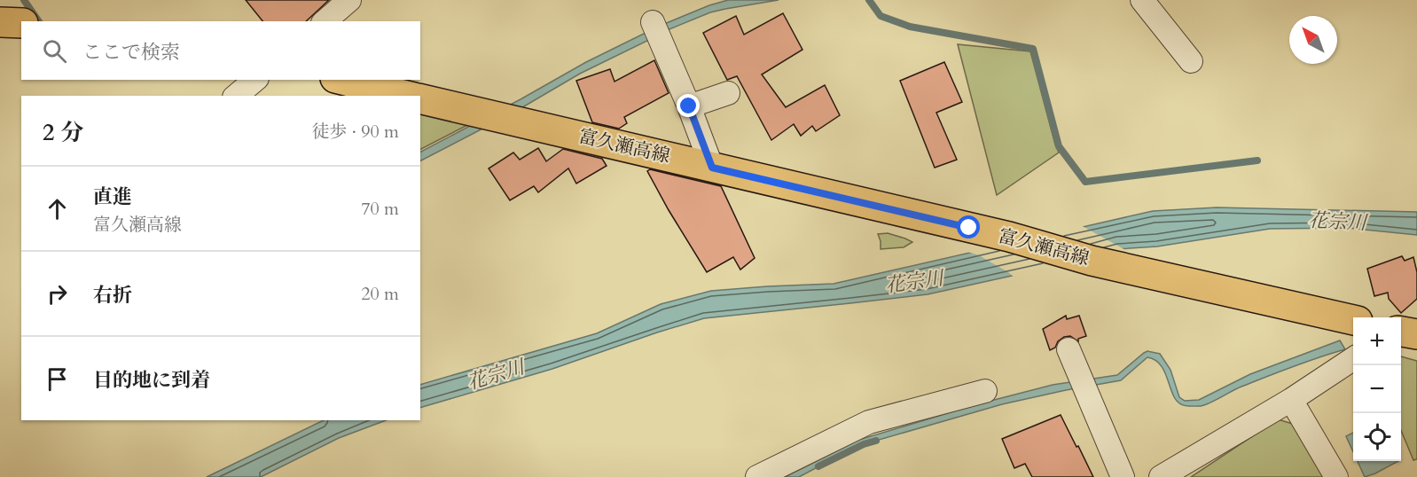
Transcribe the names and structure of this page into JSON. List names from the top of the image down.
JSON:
{
  "streets": {
    "main road": ["富久瀬高線"]
  },
  "water": ["花宗川"],
  "north": "top left",
  "page": {
    "search": "ここで検索",
    "heading": ["2 分", "徒歩 · 90 m"],
    "list": [
      ["直進", "富久瀬高線", "70 m"],
      ["右折", "20 m"],
      "目的地に到着"
    ],
    "map_buttons": ["+", "−"]
  }
}
